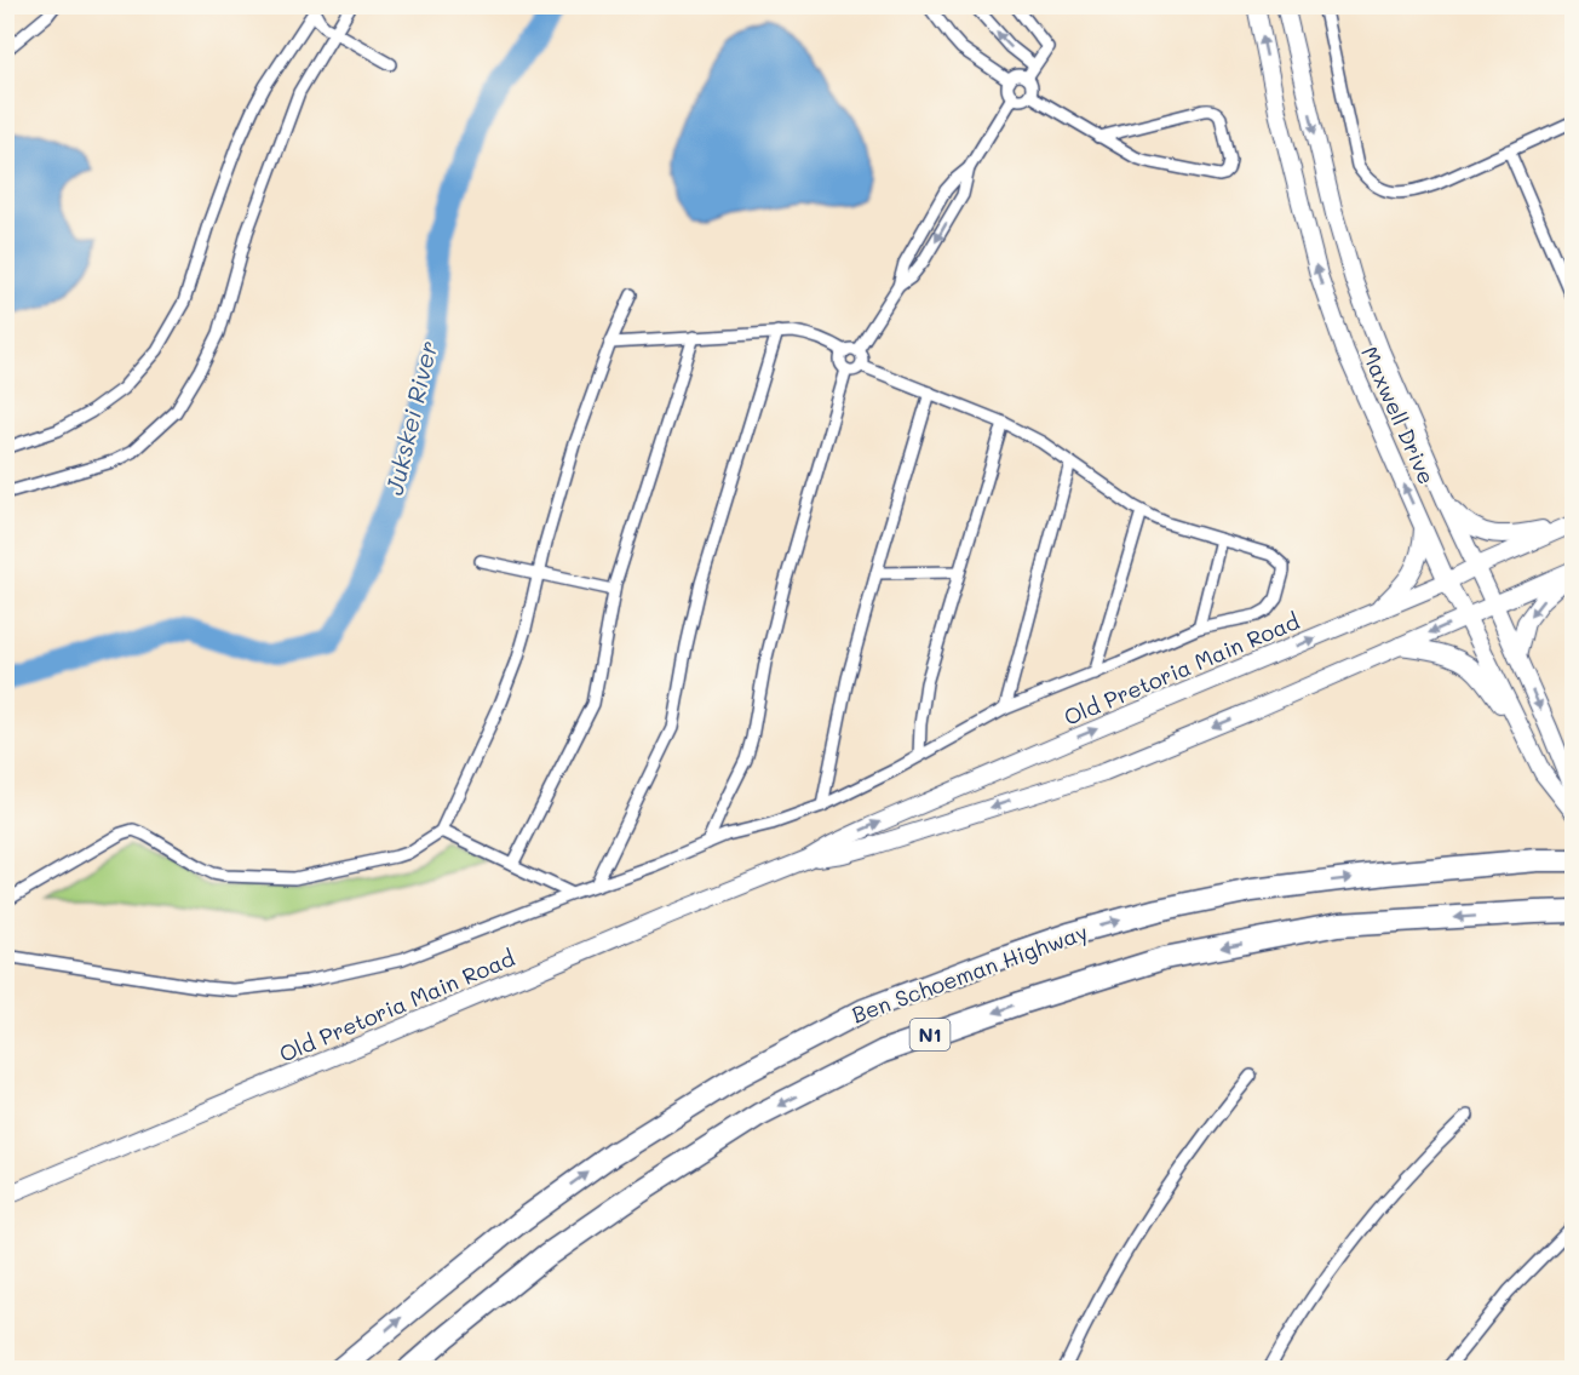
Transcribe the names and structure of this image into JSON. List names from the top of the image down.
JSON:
{
  "streets": {
    "highway": ["Ben Schoeman Highway", "N1"],
    "main road": ["Maxwell Drive", "Old Pretoria Main Road"]
  },
  "crossings": [
    ["Maxwell Drive", "Old Pretoria Main Road"]
  ],
  "water": ["Jukskei River"]
}
